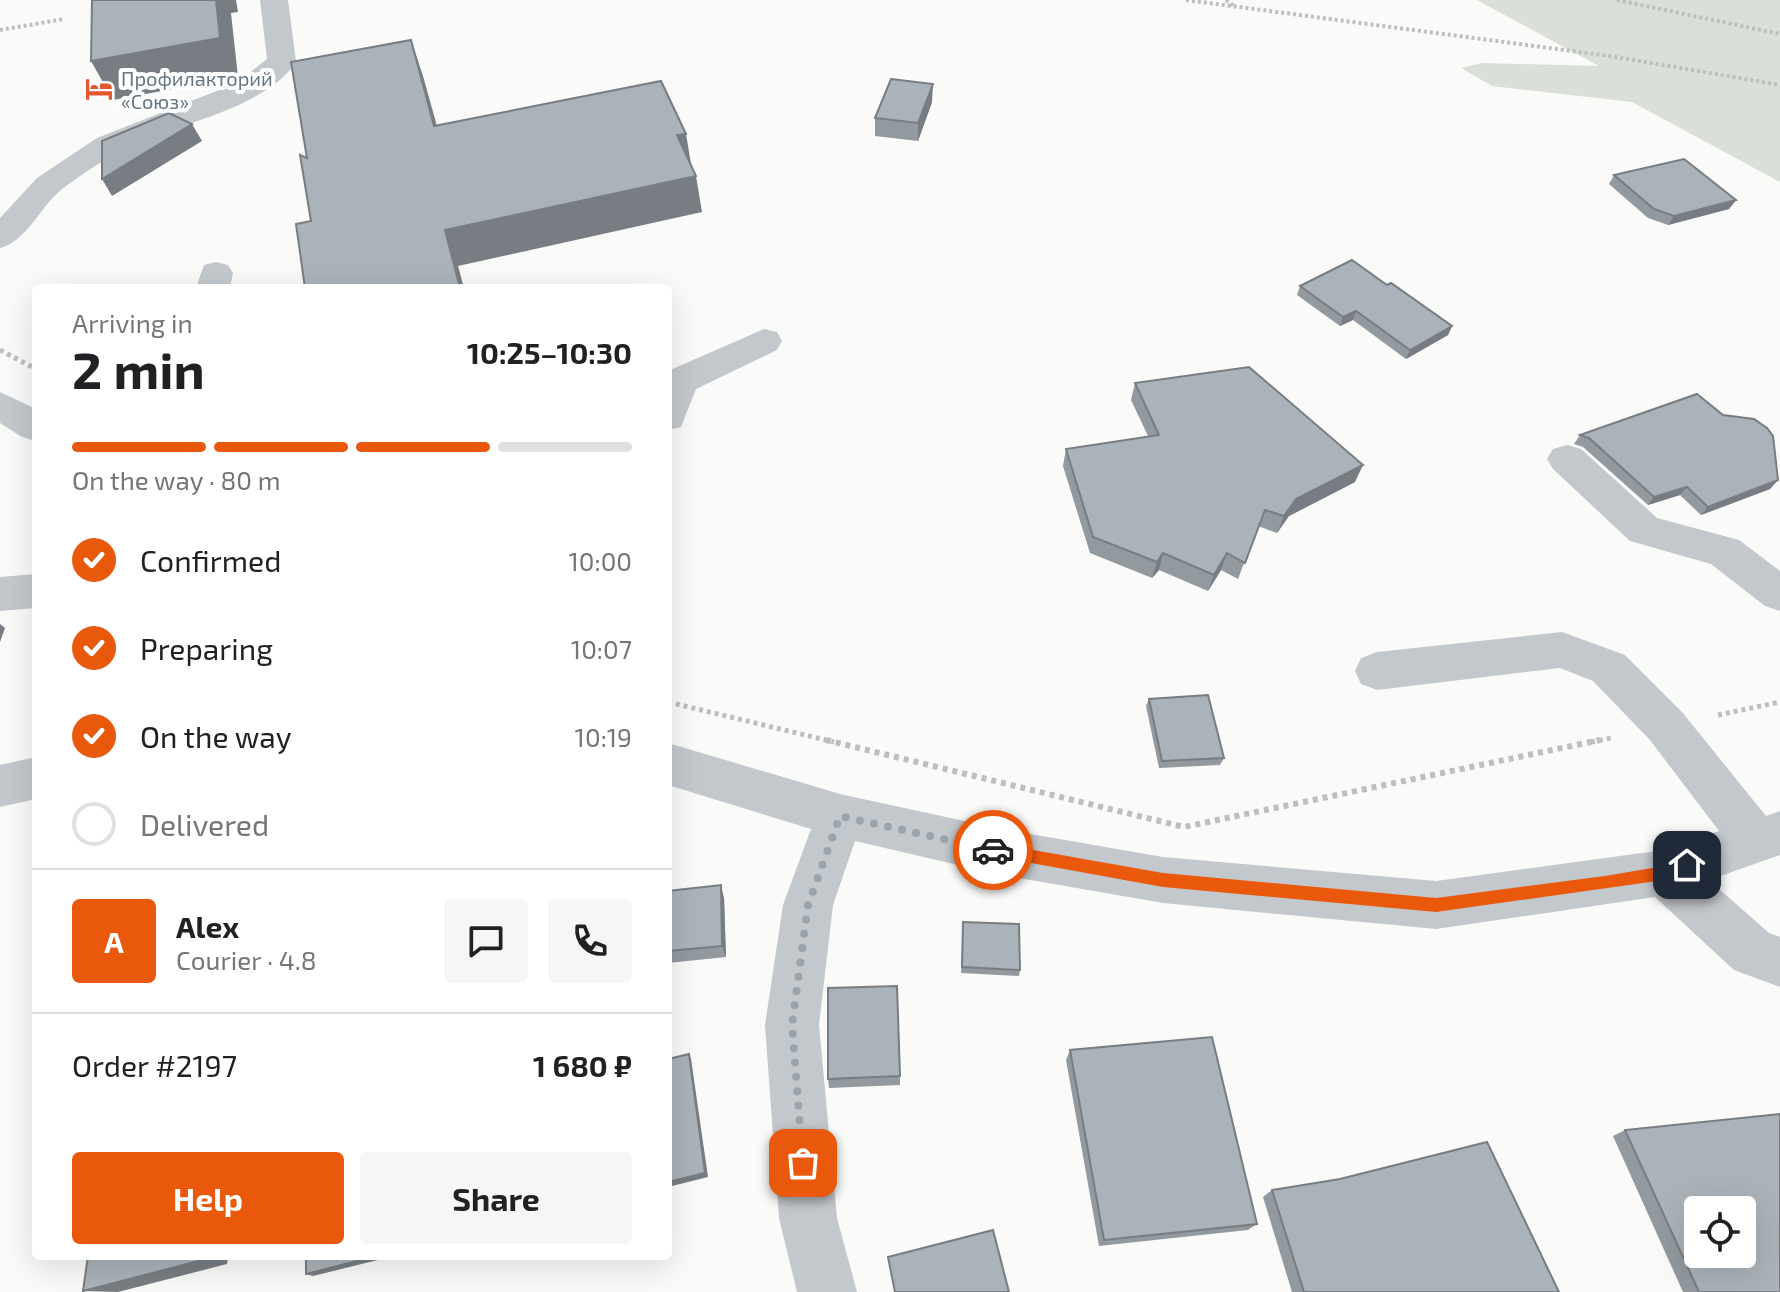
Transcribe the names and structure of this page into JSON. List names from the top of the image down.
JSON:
{
  "places": {
    "hotel": ["Профилакторий «Союз»"]
  },
  "page": {
    "heading": ["2 min", "Arriving in", "10:25–10:30"],
    "panel": [
      "Alex",
      "Courier · 4.8",
      "Order #2197",
      "1 680 ₽"
    ],
    "bar": "On the way · 80 m",
    "list": [
      ["Confirmed", "10:00"],
      ["Preparing", "10:07"],
      ["On the way", "10:19"],
      "Delivered"
    ],
    "round": "A",
    "buttons": ["Help", "Share"]
  }
}
